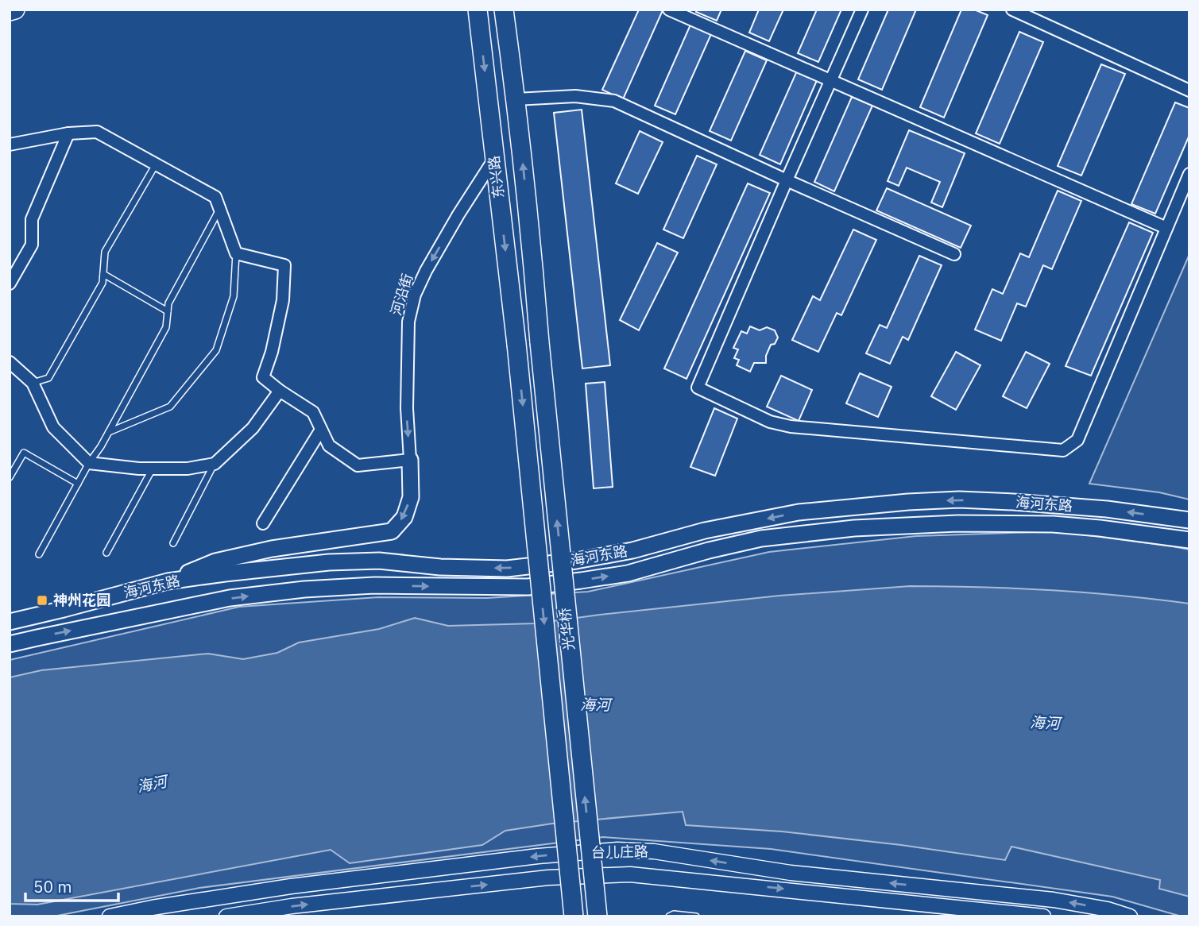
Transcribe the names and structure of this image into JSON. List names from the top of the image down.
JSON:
{
  "streets": {
    "main road": ["东兴路", "海河东路", "光华桥"],
    "street": ["河沿街", "台儿庄路"]
  },
  "crossings": [
    ["东兴路", "河沿街"],
    ["东兴路", "光华桥"]
  ],
  "one_way": ["河沿街"],
  "water": ["海河"],
  "places": {
    "transit": ["神州花园"]
  },
  "scale_bar": "50 m"
}
